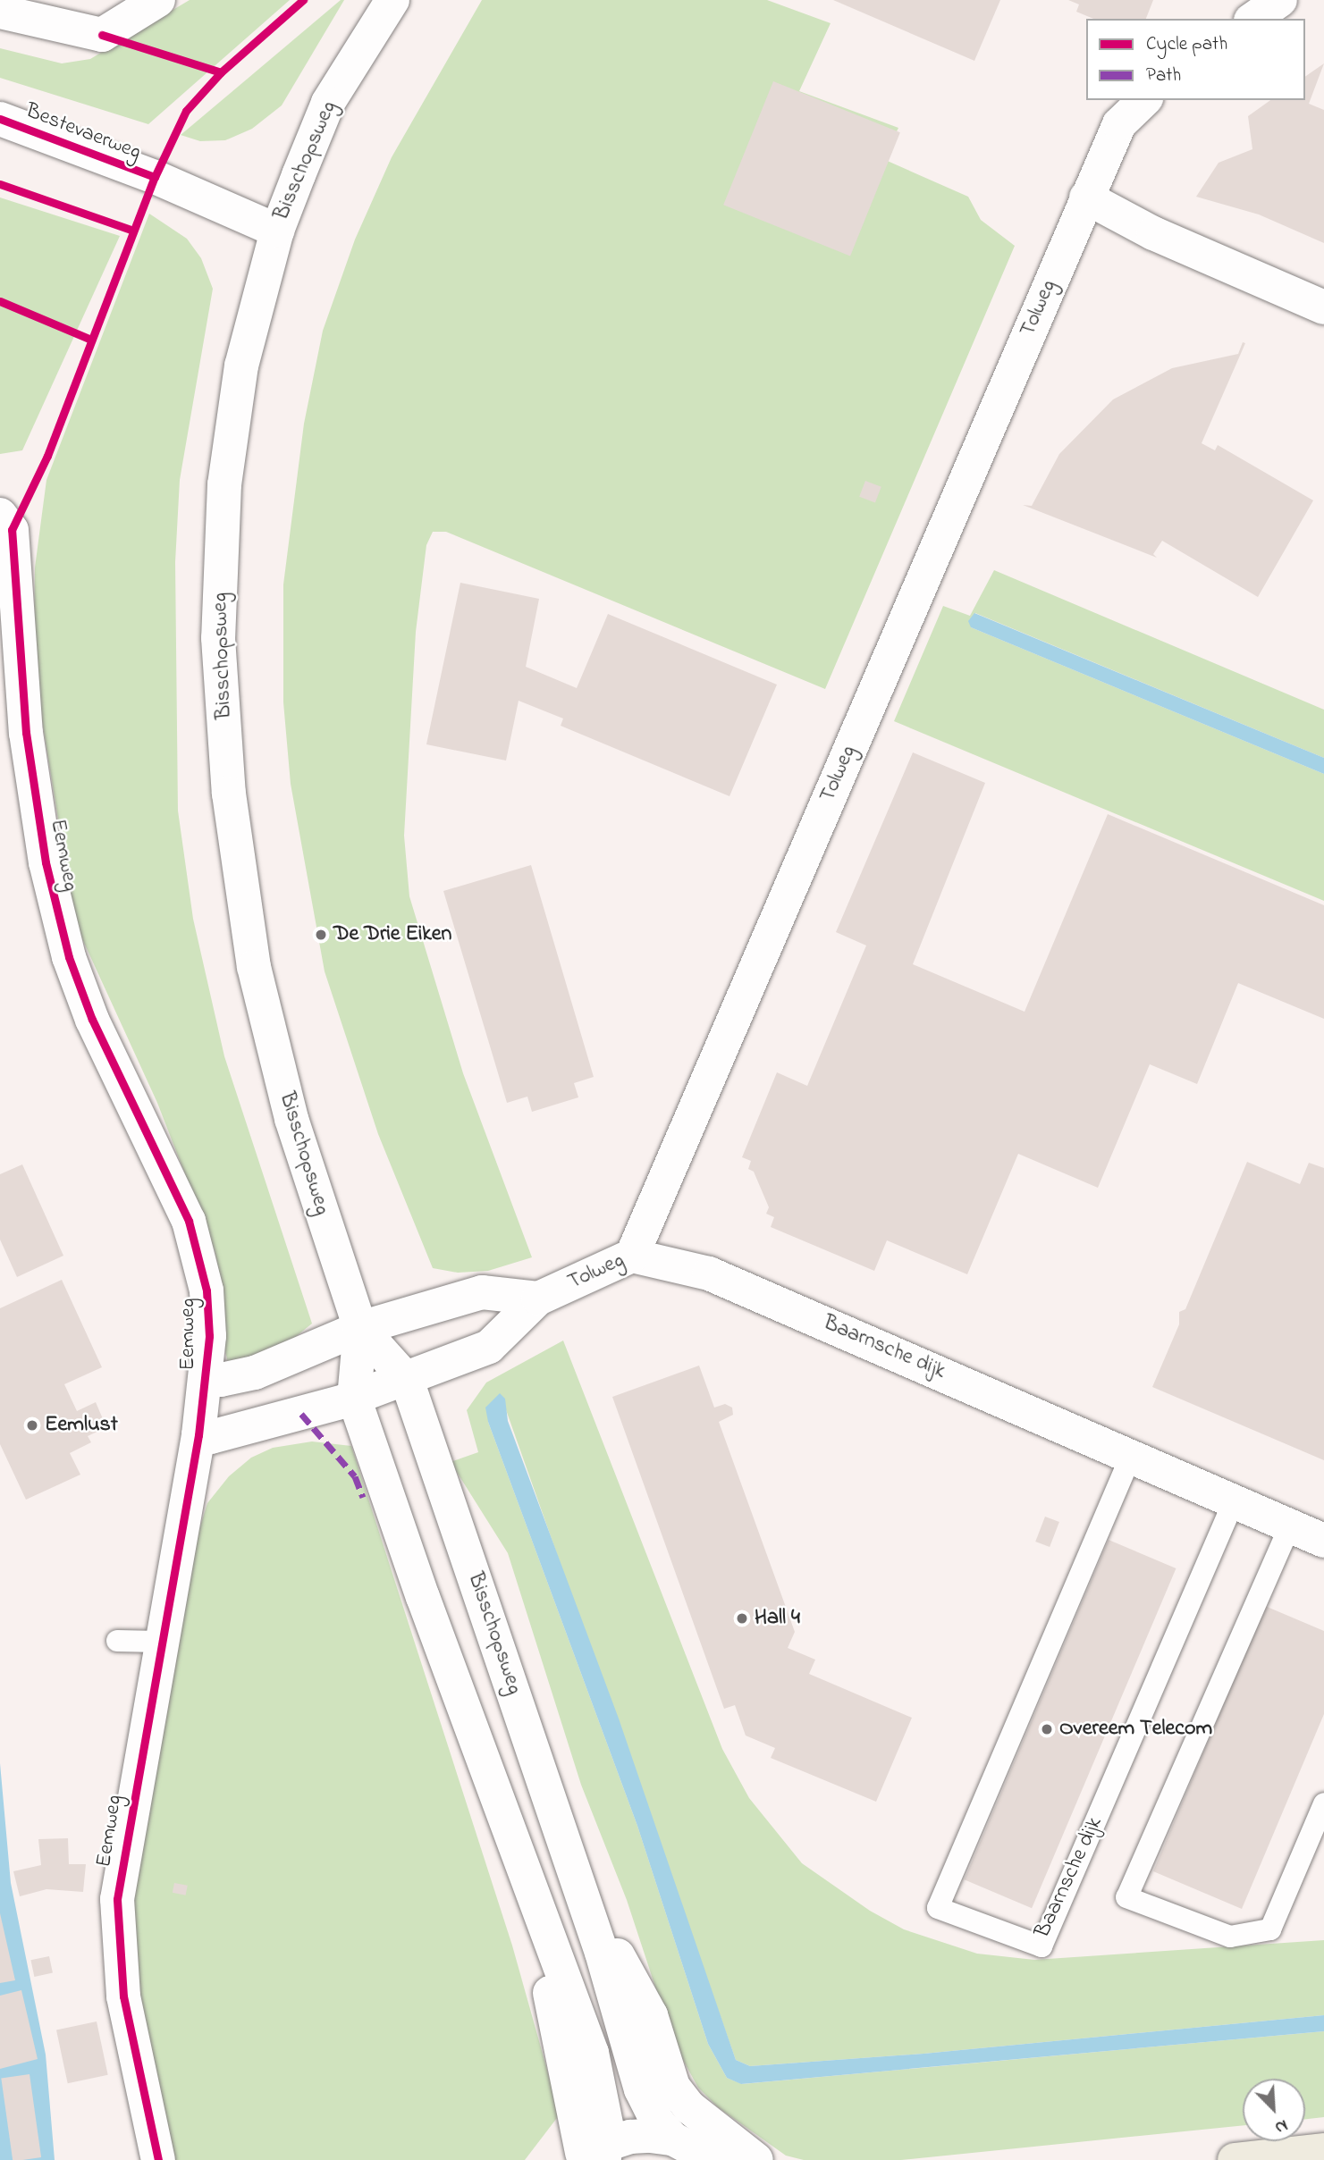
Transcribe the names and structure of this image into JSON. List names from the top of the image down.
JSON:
{
  "streets": {
    "street": [
      "Bestevaerweg",
      "Bisschopsweg",
      "Tolweg",
      "Eemweg",
      "Baarnsche dijk"
    ]
  },
  "crossings": [
    ["Bestevaerweg", "Bisschopsweg"],
    ["Bisschopsweg", "Tolweg"],
    ["Bisschopsweg", "Eemweg"],
    ["Tolweg", "Baarnsche dijk"]
  ],
  "places": [
    "De Drie Eiken",
    "Eemlust",
    "Hall 4",
    "Overeem Telecom"
  ],
  "legend": ["Cycle path", "Path"],
  "north": "bottom right"
}
